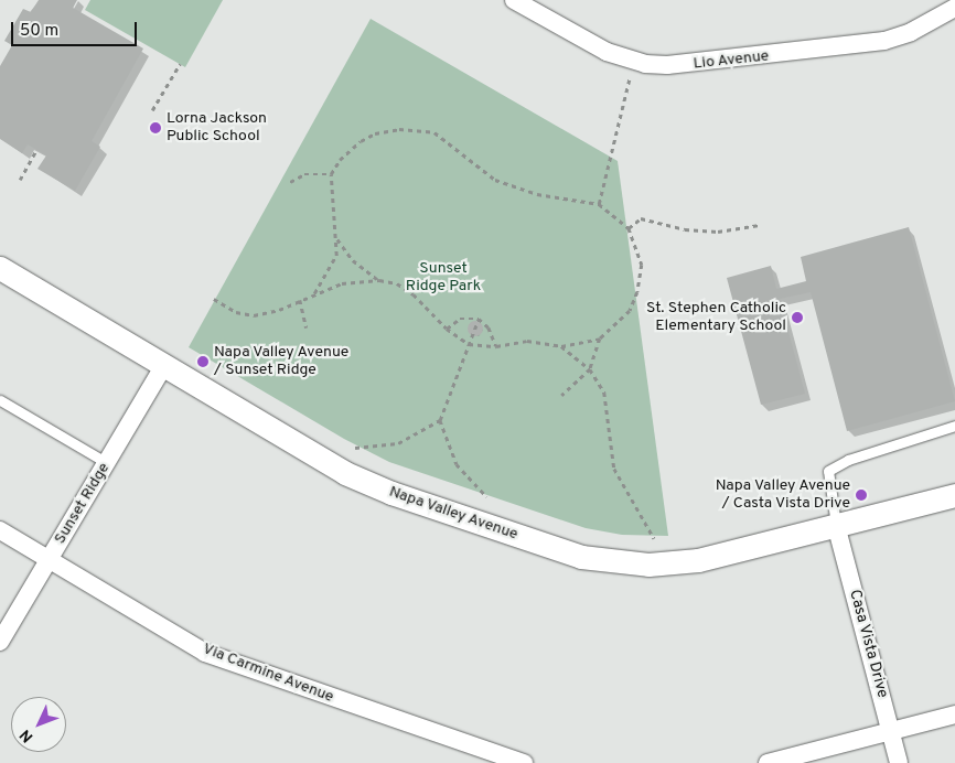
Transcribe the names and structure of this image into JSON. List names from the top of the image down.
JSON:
{
  "streets": {
    "street": [
      "Lio Avenue",
      "Sunset Ridge",
      "Napa Valley Avenue",
      "Casa Vista Drive",
      "Via Carmine Avenue"
    ]
  },
  "crossings": [
    ["Sunset Ridge", "Napa Valley Avenue"],
    ["Sunset Ridge", "Via Carmine Avenue"],
    ["Napa Valley Avenue", "Casa Vista Drive"]
  ],
  "parks": ["Sunset Ridge Park"],
  "places": [
    "Lorna Jackson Public School",
    "St. Stephen Catholic Elementary School",
    "Napa Valley Avenue / Sunset Ridge",
    "Napa Valley Avenue / Casta Vista Drive"
  ],
  "scale_bar": "50 m",
  "north": "bottom left"
}
